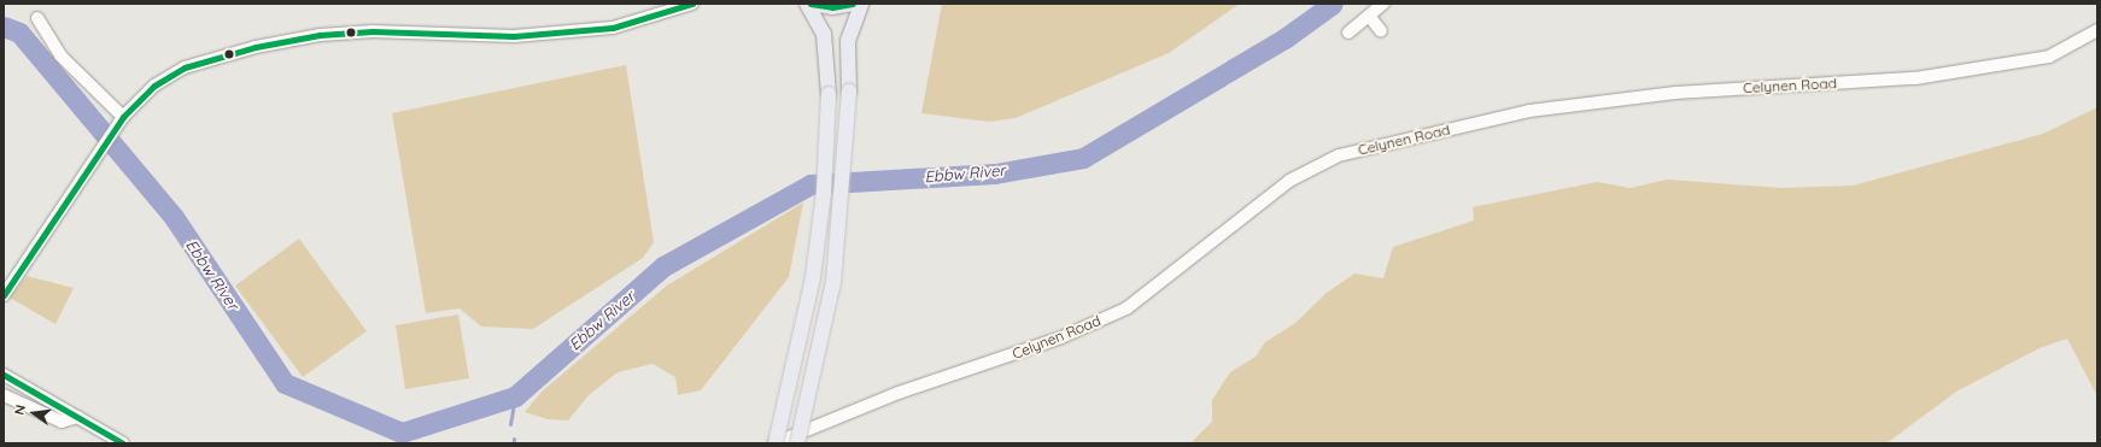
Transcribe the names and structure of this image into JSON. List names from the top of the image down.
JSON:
{
  "streets": {
    "street": ["Celynen Road"]
  },
  "water": ["Ebbw River"],
  "north": "left"
}
